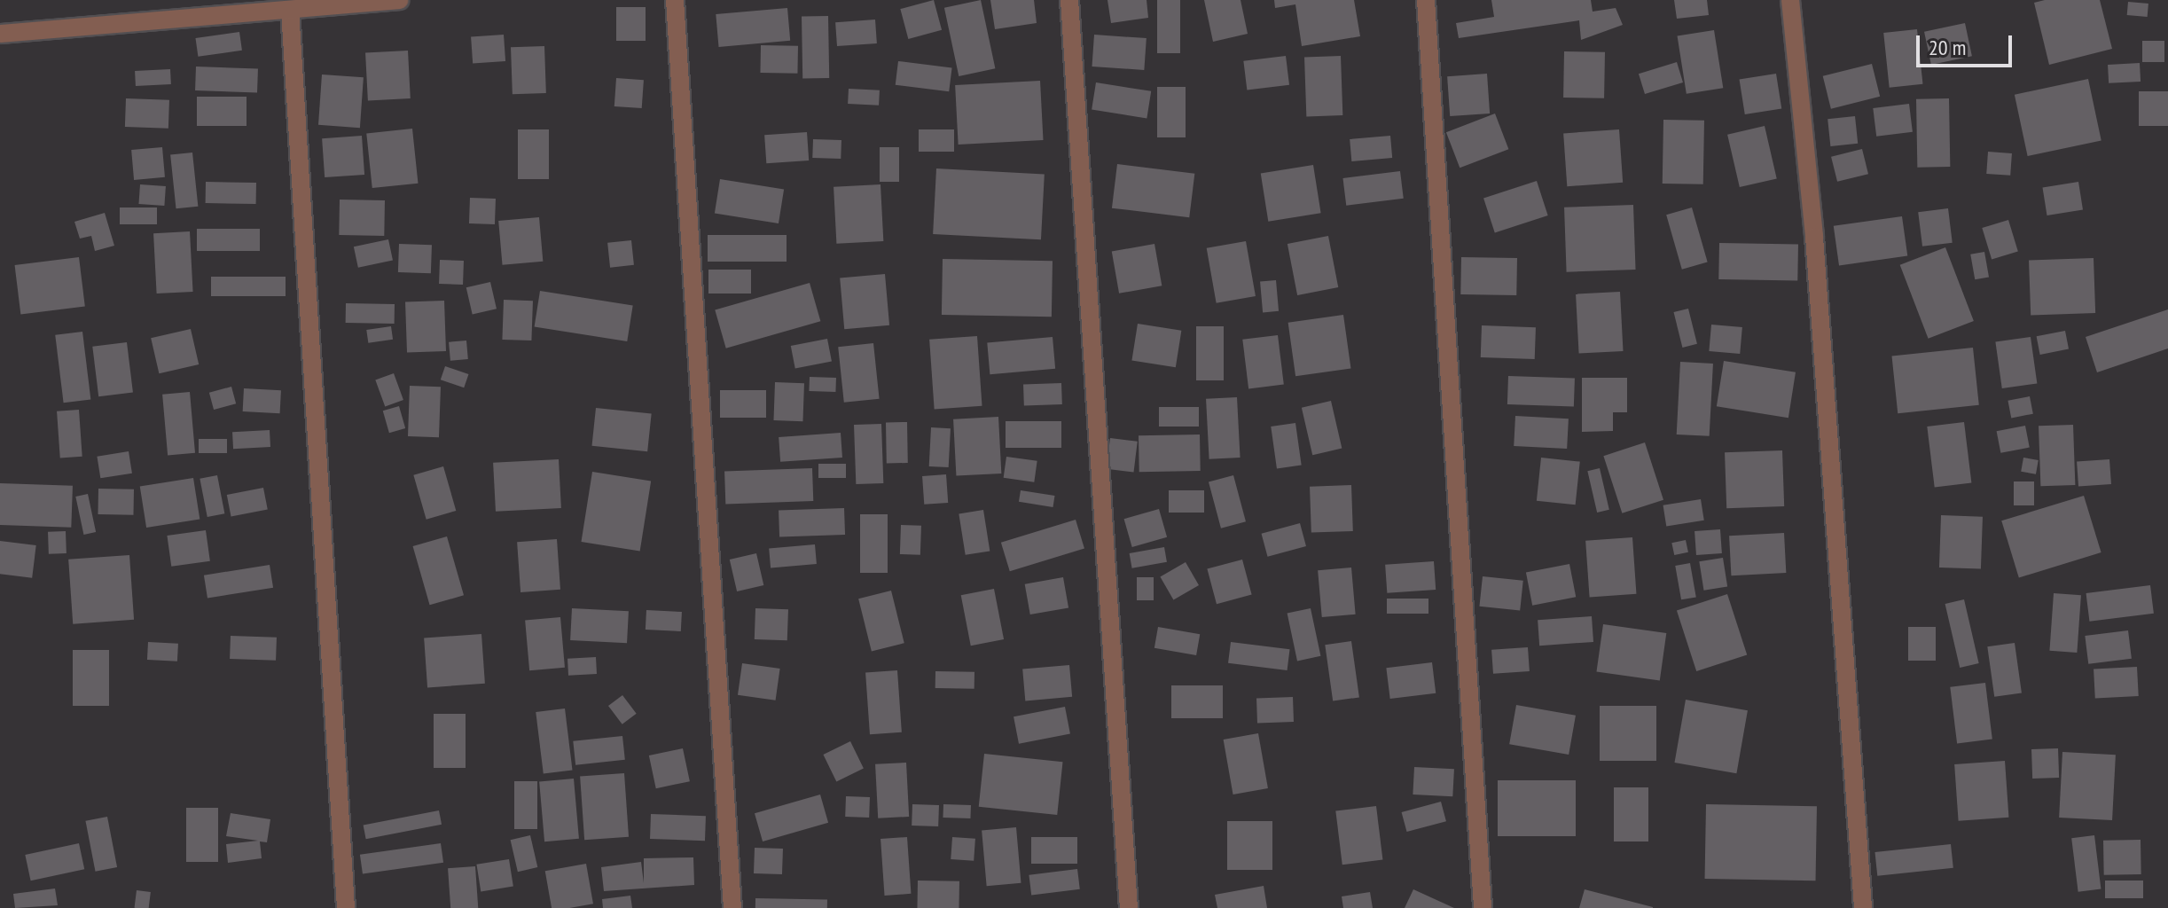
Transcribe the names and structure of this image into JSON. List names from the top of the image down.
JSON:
{
  "scale_bar": "20 m"
}
